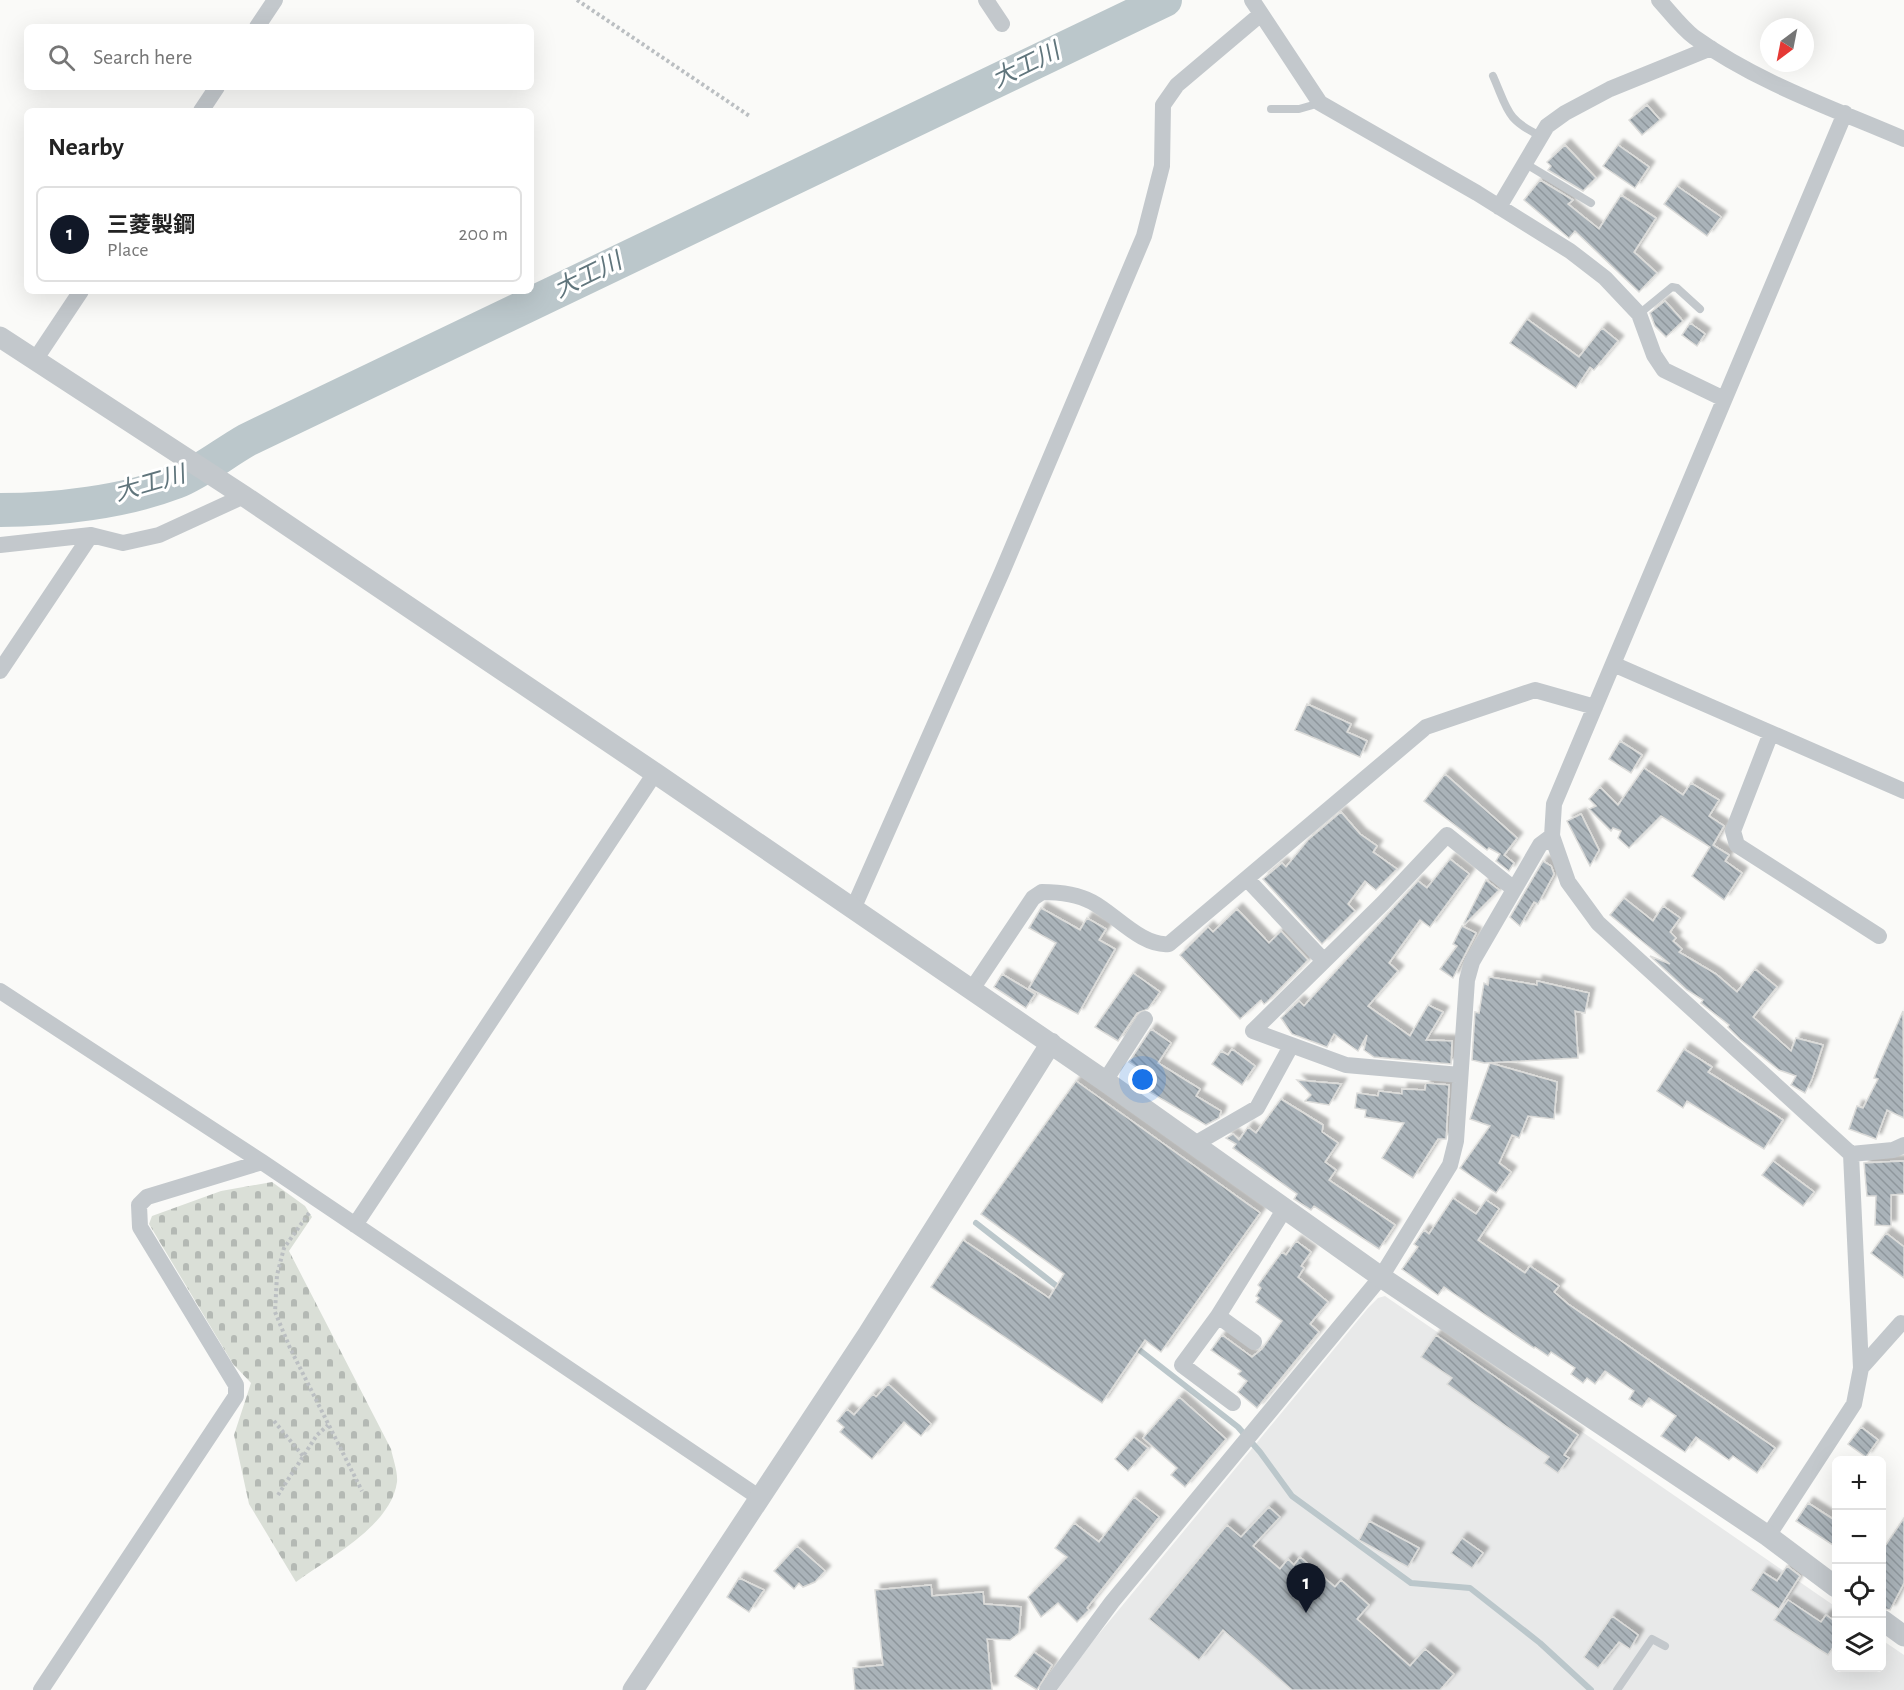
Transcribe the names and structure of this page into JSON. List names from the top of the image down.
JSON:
{
  "water": ["大工川"],
  "north": "bottom left",
  "page": {
    "search": "Search here",
    "heading": "Nearby",
    "list": [
      {
        "mark": "1",
        "name": "三菱製鋼",
        "note": "Place",
        "value": "200 m"
      }
    ],
    "map_buttons": ["+", "−"],
    "pins": "1"
  }
}
